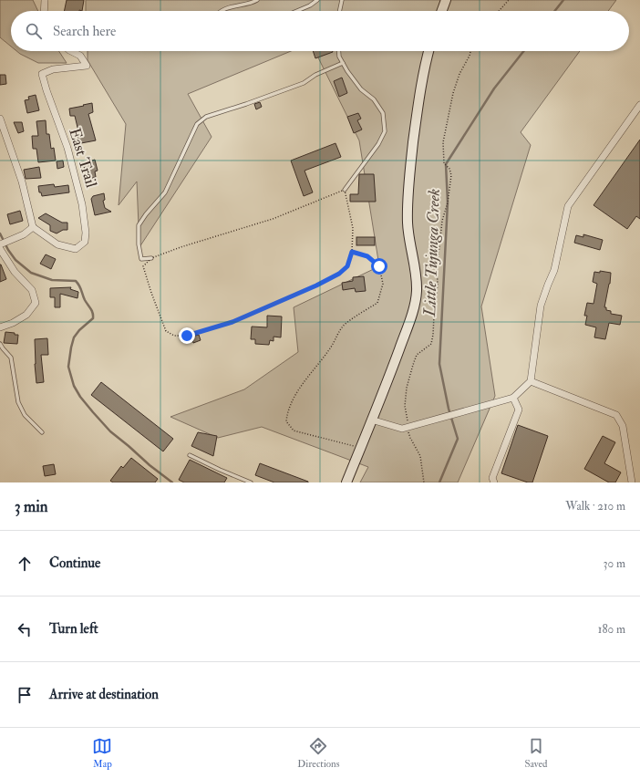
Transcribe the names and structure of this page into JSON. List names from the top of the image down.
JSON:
{
  "streets": {
    "street": ["East Trail"]
  },
  "water": ["Little Tujunga Creek"],
  "page": {
    "search": "Search here",
    "heading": ["3 min", "Walk · 210 m"],
    "list": [
      ["Continue", "30 m"],
      ["Turn left", "180 m"],
      "Arrive at destination"
    ],
    "nav": ["Map", "Directions", "Saved"]
  }
}
